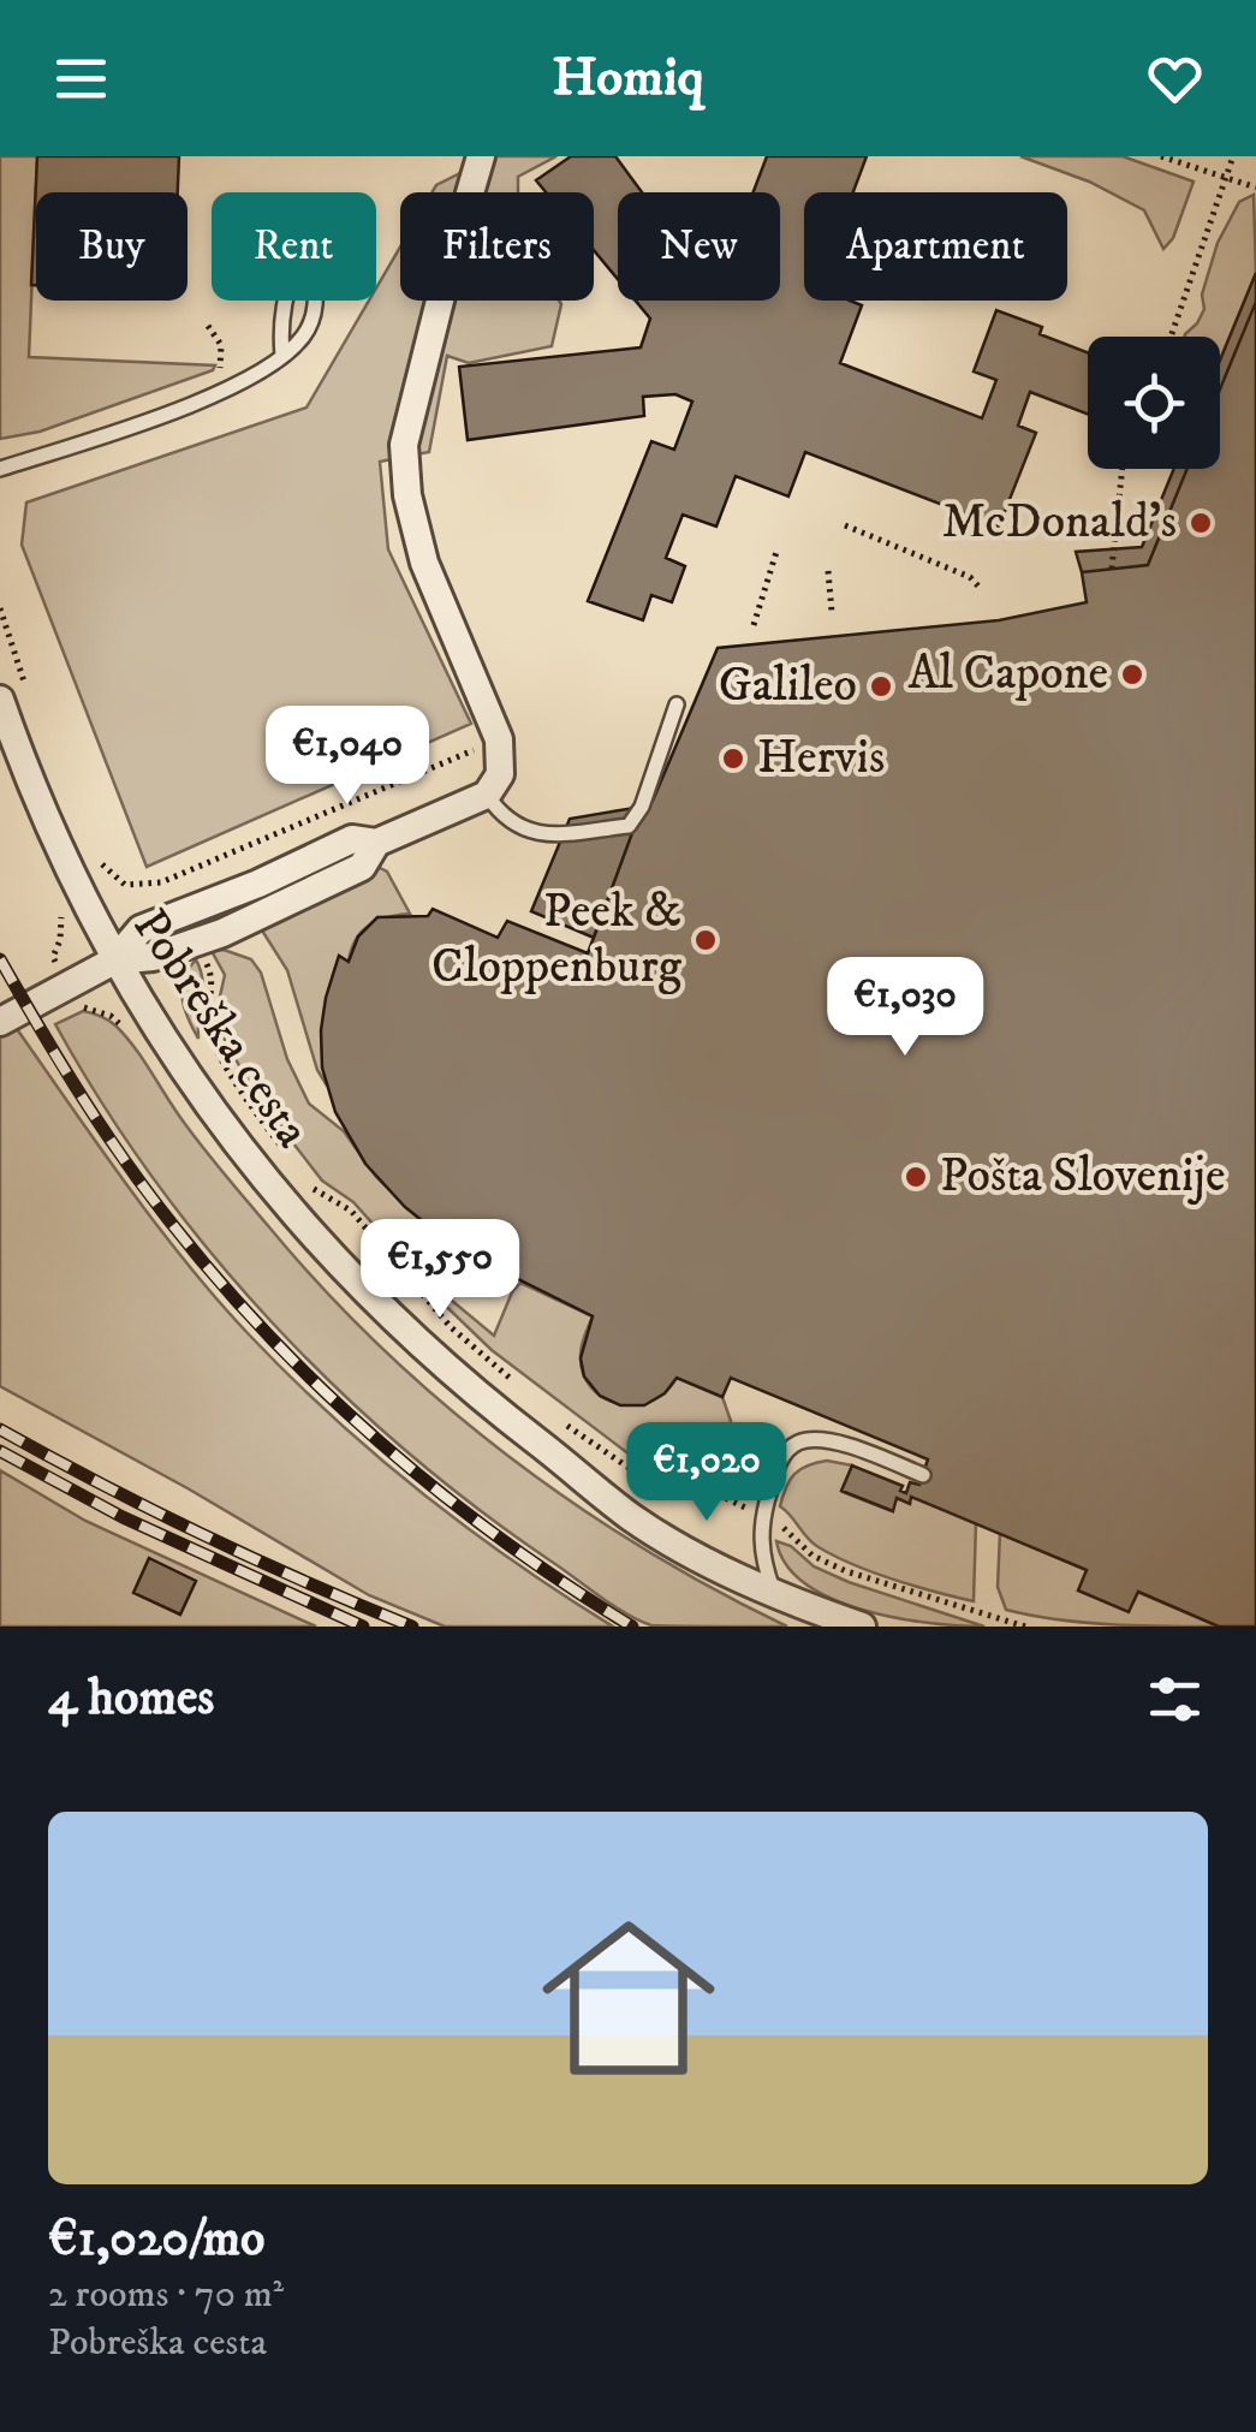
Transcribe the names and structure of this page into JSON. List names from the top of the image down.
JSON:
{
  "streets": {
    "street": ["Pobreška cesta"]
  },
  "places": [
    "McDonald's",
    "Al Capone",
    "Galileo",
    "Hervis",
    "Peek & Cloppenburg",
    "Pošta Slovenije"
  ],
  "page": {
    "header": "Homiq",
    "chip": [
      "Buy",
      "Rent",
      "Filters",
      "New",
      "Apartment"
    ],
    "price": [
      "€1,040",
      "€1,030",
      "€1,550",
      "€1,020"
    ],
    "heading": "4 homes",
    "list": [
      {
        "name": "€1,020/mo",
        "note": "2 rooms · 70 m² · Pobreška cesta"
      }
    ]
  }
}
